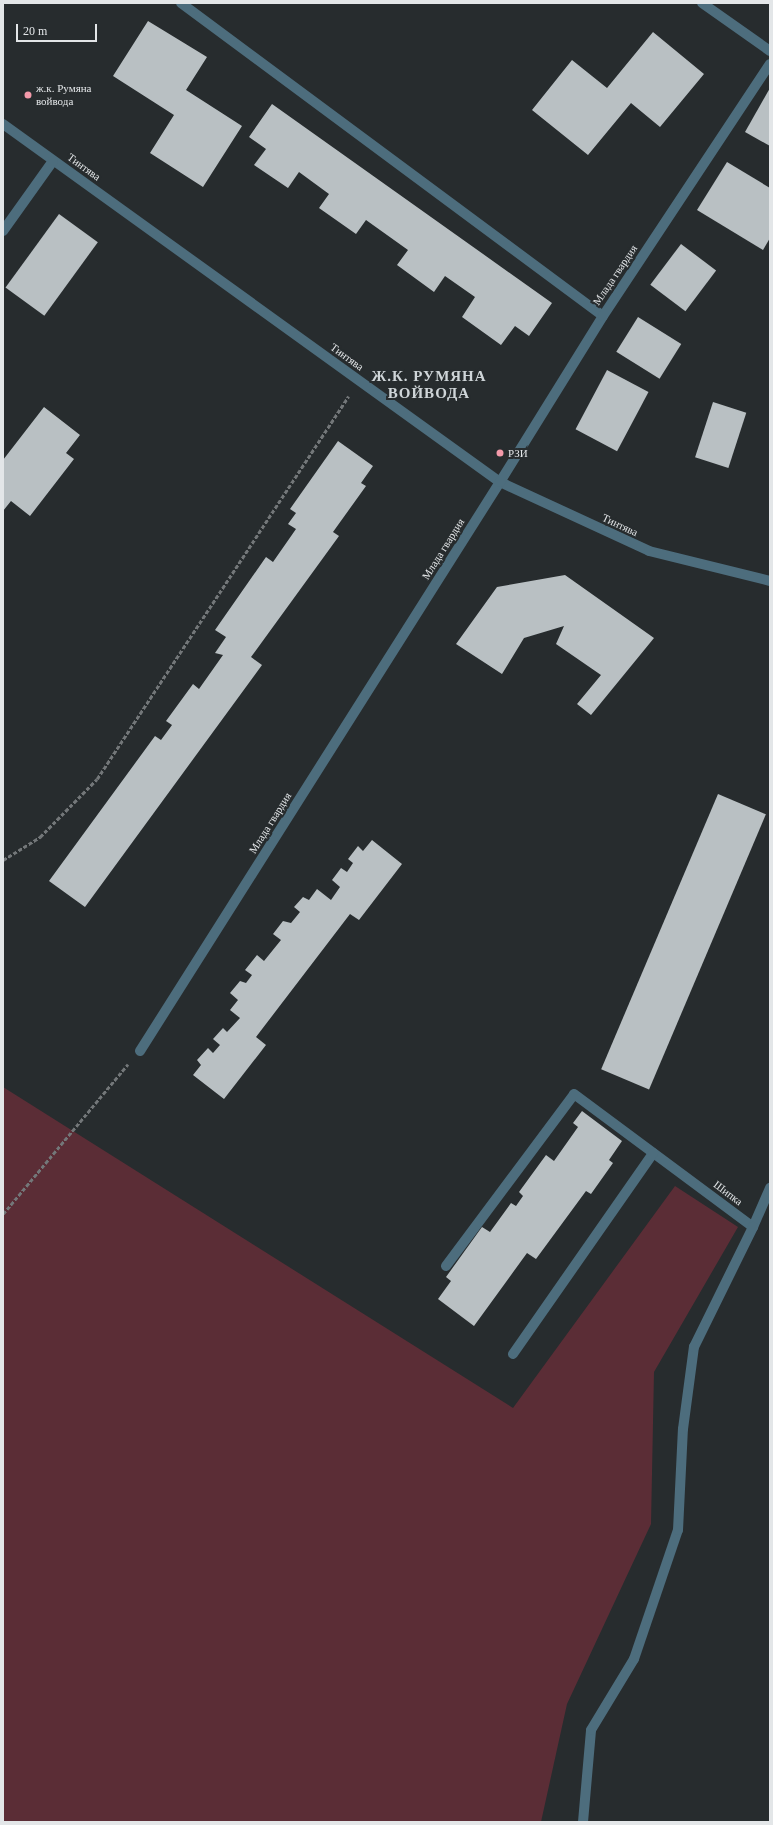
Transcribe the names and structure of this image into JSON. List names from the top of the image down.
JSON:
{
  "streets": {
    "street": ["Тинтява", "Млада гвардия", "Шипка"]
  },
  "crossings": [
    ["Тинтява", "Млада гвардия"]
  ],
  "districts": ["Ж.К. РУМЯНА ВОЙВОДА"],
  "places": ["ж.к. Румяна войвода", "РЗИ"],
  "scale_bar": "20 m"
}
